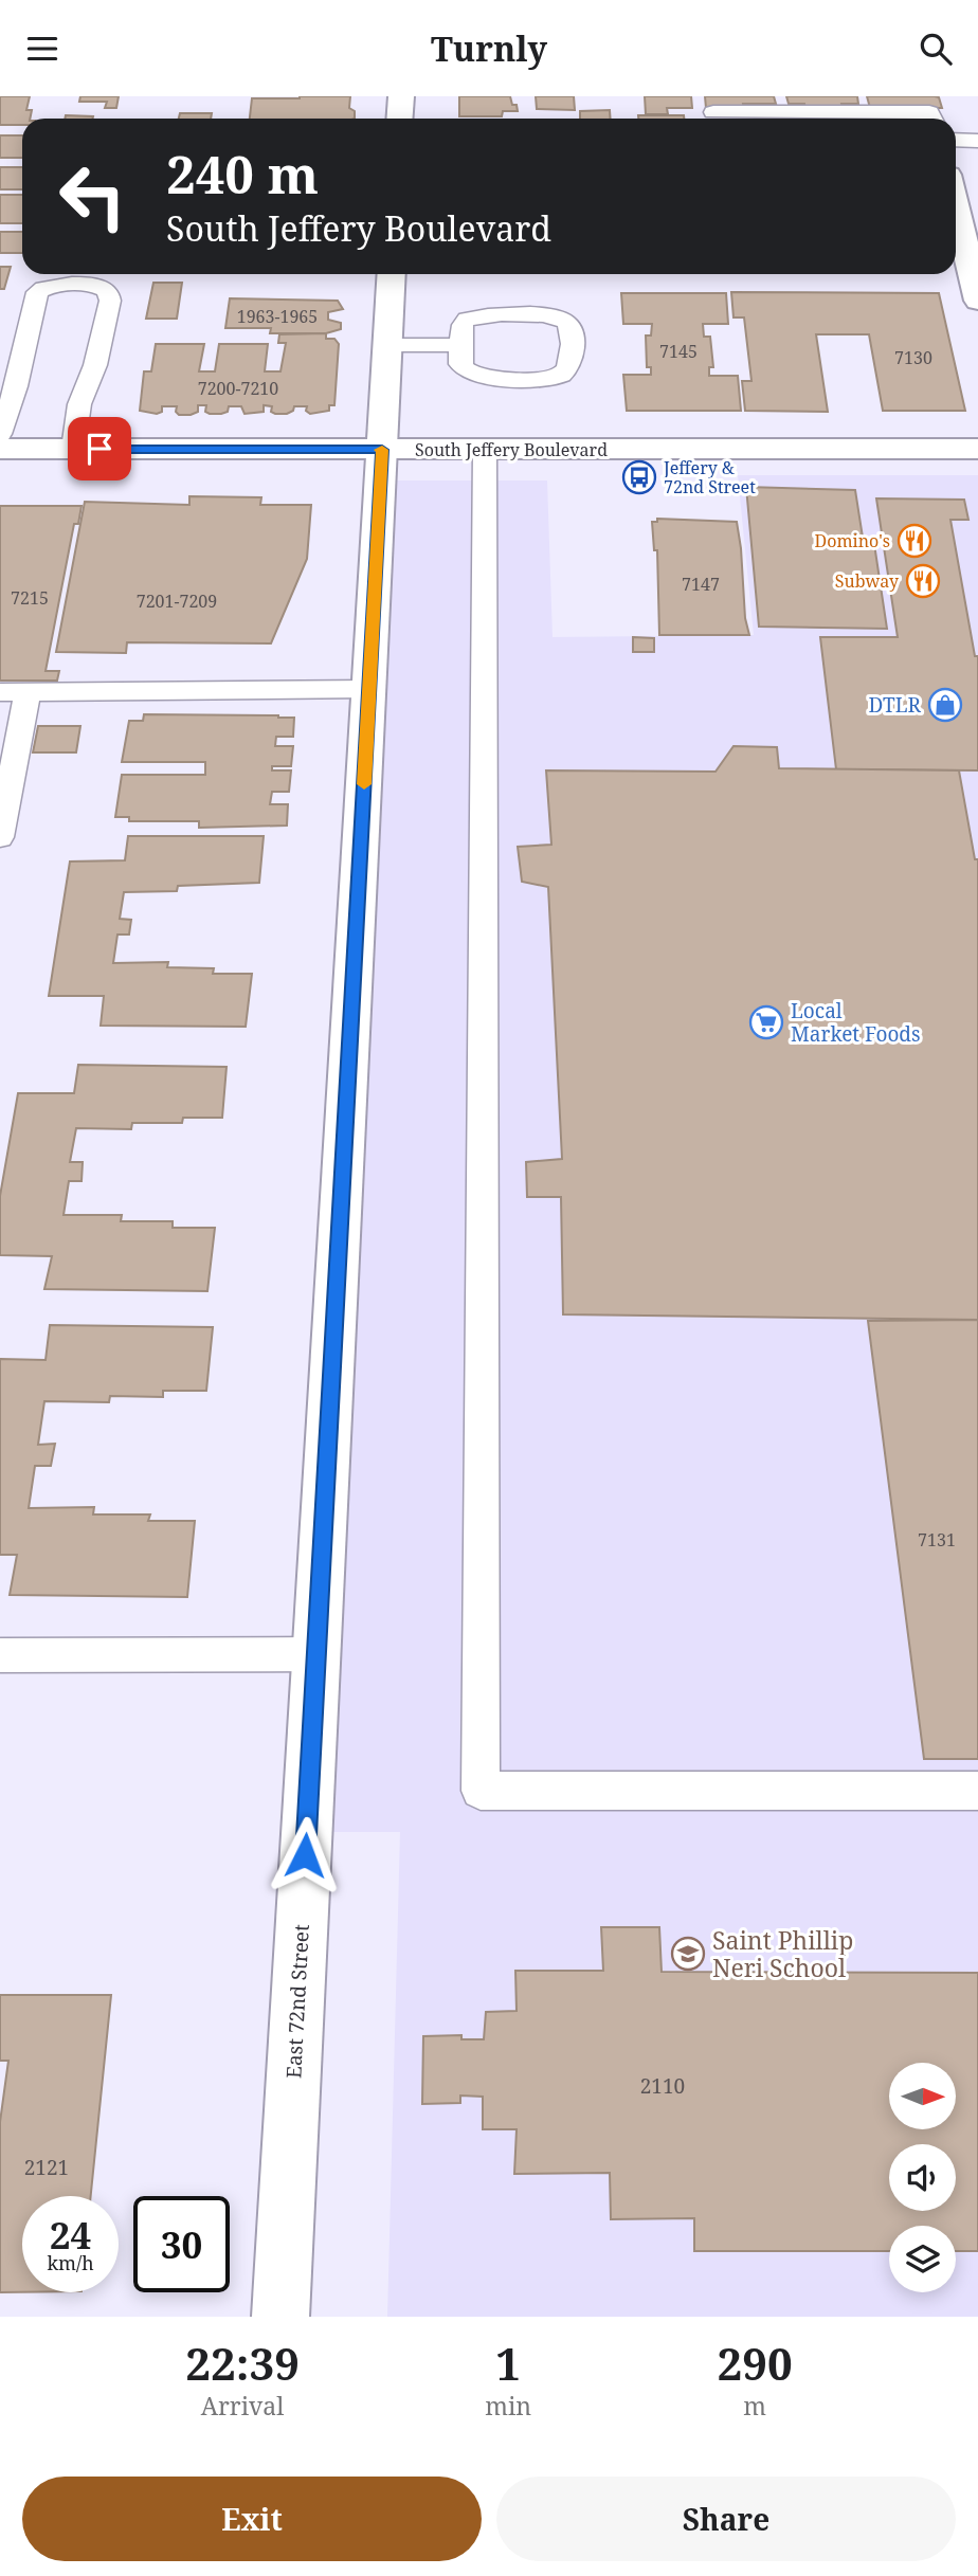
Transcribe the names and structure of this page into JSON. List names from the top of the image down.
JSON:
{
  "streets": {
    "street": ["South Jeffery Boulevard", "East 72nd Street"]
  },
  "crossings": [
    ["South Jeffery Boulevard", "East 72nd Street"]
  ],
  "places": {
    "bus stop": ["Jeffery & 72nd Street"],
    "restaurant": ["Domino's", "Subway"],
    "shop": ["DTLR"],
    "supermarket": ["Local Market Foods"],
    "school or university": ["Saint Phillip Neri School"]
  },
  "house_numbers": [
    "1963-1965",
    "7145",
    "7130",
    "7200-7210",
    "7147",
    "7215",
    "7201-7209",
    "7131",
    "2110",
    "2121"
  ],
  "north": "right",
  "page": {
    "header": "Turnly",
    "turn": ["240 m", "South Jeffery Boulevard"],
    "speed": "24 km/h",
    "limit": "30",
    "eta": [
      "22:39",
      "Arrival",
      "1",
      "min",
      "290",
      "m"
    ],
    "buttons": ["Exit", "Share"]
  }
}
